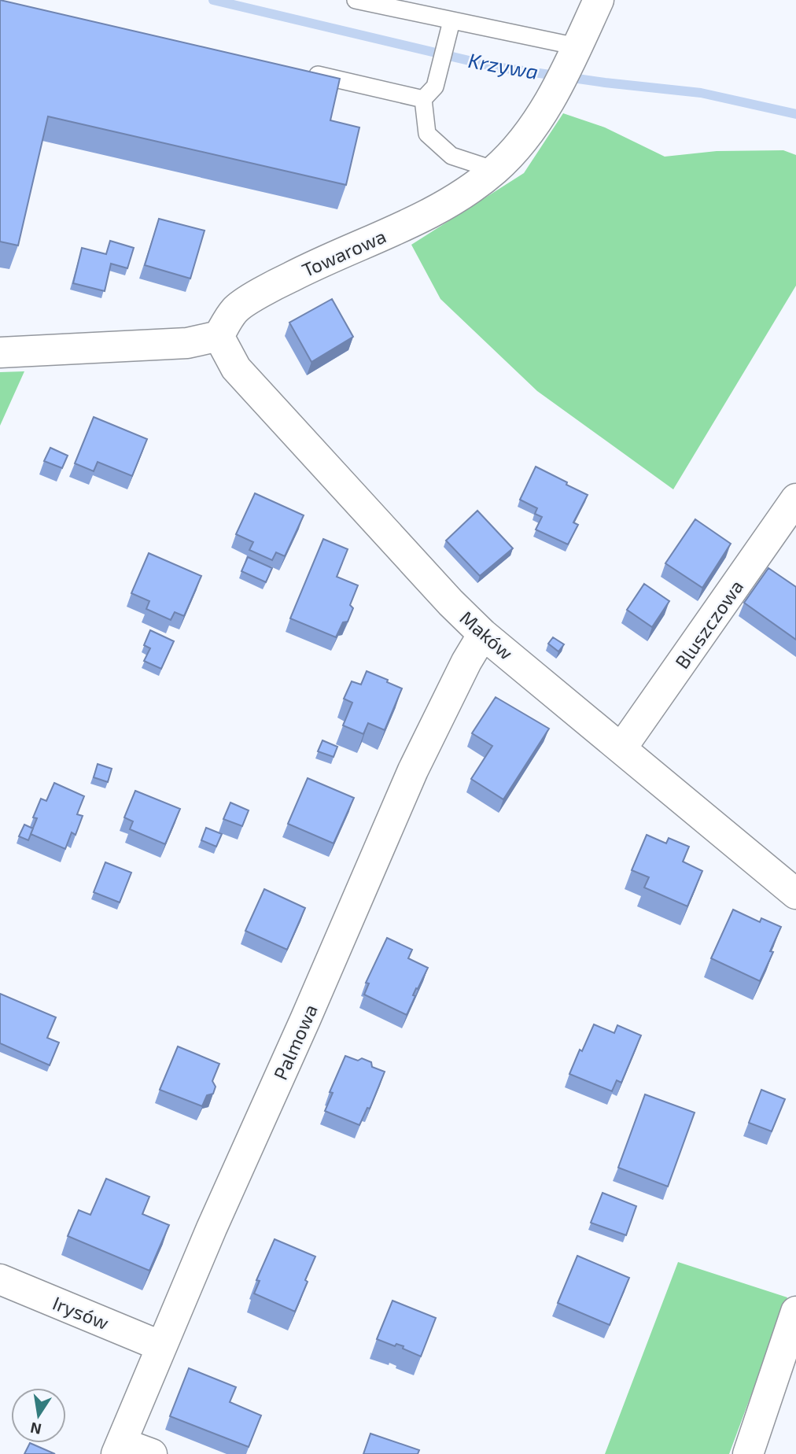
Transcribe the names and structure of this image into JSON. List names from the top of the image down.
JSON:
{
  "streets": {
    "street": [
      "Towarowa",
      "Bluszczowa",
      "Maków",
      "Palmowa",
      "Irysów"
    ]
  },
  "crossings": [
    ["Towarowa", "Maków"],
    ["Bluszczowa", "Maków"],
    ["Maków", "Palmowa"],
    ["Palmowa", "Irysów"]
  ],
  "water": ["Krzywa"],
  "north": "bottom"
}
